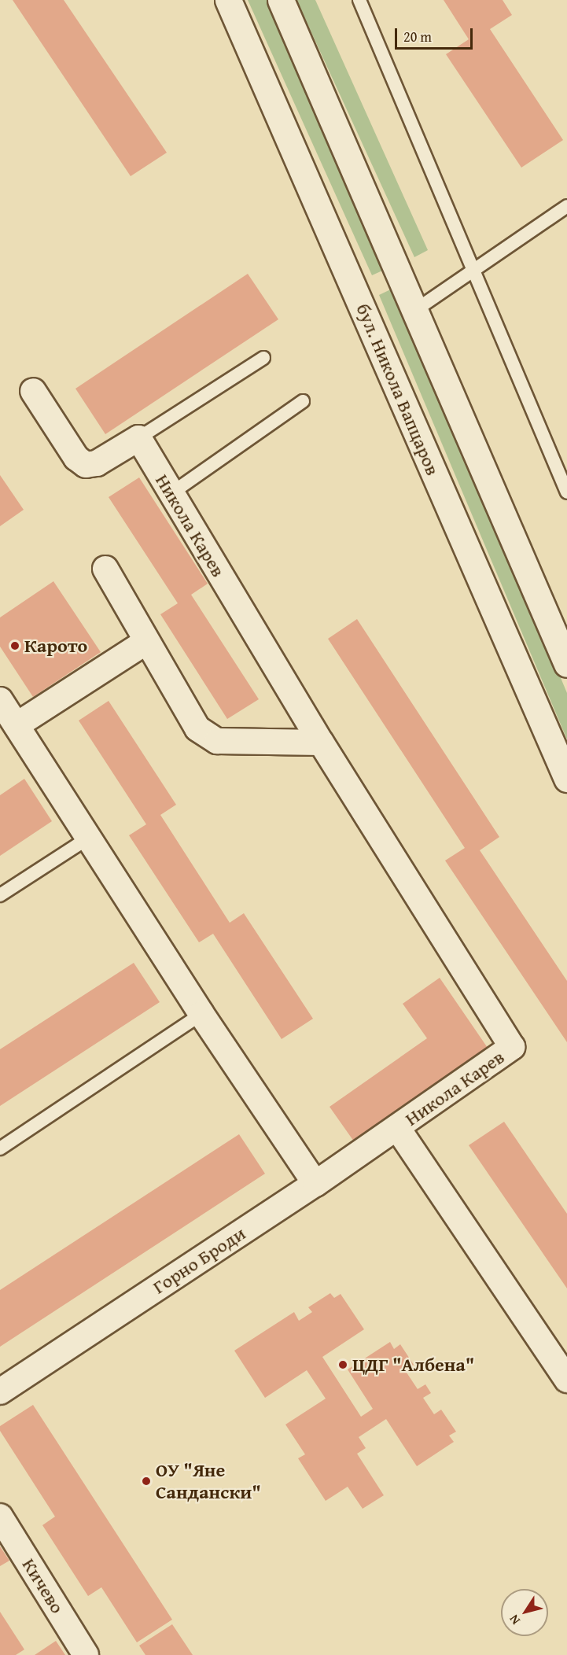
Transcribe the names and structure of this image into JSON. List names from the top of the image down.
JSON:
{
  "streets": {
    "street": [
      "бул. Никола Вапцаров",
      "Никола Карев",
      "Горно Броди",
      "Кичево"
    ]
  },
  "crossings": [
    ["Никола Карев", "Горно Броди"]
  ],
  "places": ["Карото", "ЦДГ \"Албена\"", "ОУ \"Яне Сандански\""],
  "scale_bar": "20 m",
  "north": "bottom left"
}
